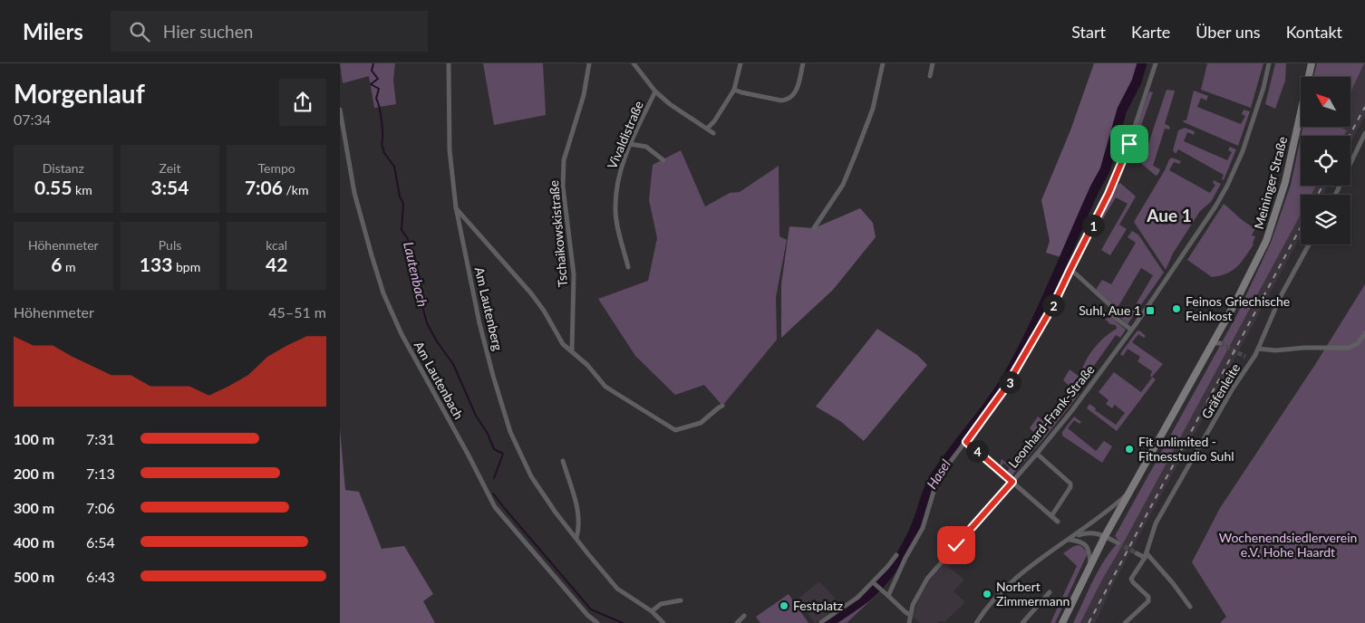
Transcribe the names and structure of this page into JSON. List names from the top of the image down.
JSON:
{
  "streets": {
    "main road": ["Meininger Straße"],
    "street": [
      "Vivaldistraße",
      "Tschaikowskistraße",
      "Am Lautenberg",
      "Am Lautenbach",
      "Gräfenleite",
      "Leonhard-Frank-Straße"
    ]
  },
  "districts": ["Aue 1"],
  "water": ["Lautenbach", "Hasel"],
  "parks": ["Wochenendsiedlerverein e.V. Hohe Haardt"],
  "places": {
    "other": [
      "Feinos Griechische Feinkost",
      "Fit unlimited - Fitnesstudio Suhl",
      "Norbert Zimmermann",
      "Festplatz"
    ],
    "transit": ["Suhl, Aue 1"]
  },
  "north": "top left",
  "page": {
    "header": "Milers",
    "search": "Hier suchen",
    "nav": [
      "Start",
      "Karte",
      "Über uns",
      "Kontakt"
    ],
    "heading": ["Morgenlauf", "07:34"],
    "stats": [
      ["Distanz", "0.55 km"],
      ["Zeit", "3:54"],
      ["Tempo", "7:06 /km"],
      ["Höhenmeter", "6 m"],
      ["Puls", "133 bpm"],
      ["kcal", "42"]
    ],
    "pins": [
      "1",
      "2",
      "3",
      "4"
    ],
    "chart": ["Höhenmeter", "45–51 m"],
    "list": [
      {
        "name": "100 m",
        "note": "7:31"
      },
      {
        "name": "200 m",
        "note": "7:13"
      },
      {
        "name": "300 m",
        "note": "7:06"
      },
      {
        "name": "400 m",
        "note": "6:54"
      },
      {
        "name": "500 m",
        "note": "6:43"
      }
    ]
  }
}
